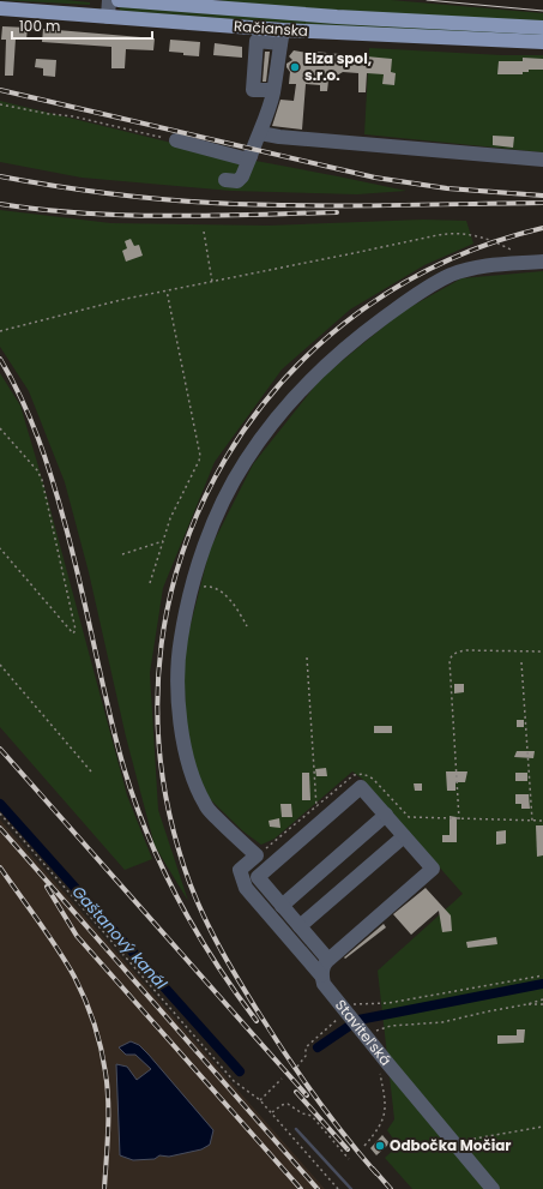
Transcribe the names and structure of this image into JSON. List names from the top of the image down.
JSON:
{
  "streets": {
    "main road": ["Račianska"],
    "street": ["Staviteľská"]
  },
  "water": ["Gaštanový kanál"],
  "places": ["Elza spol, s.r.o.", "Odbočka Močiar"],
  "scale_bar": "100 m"
}
